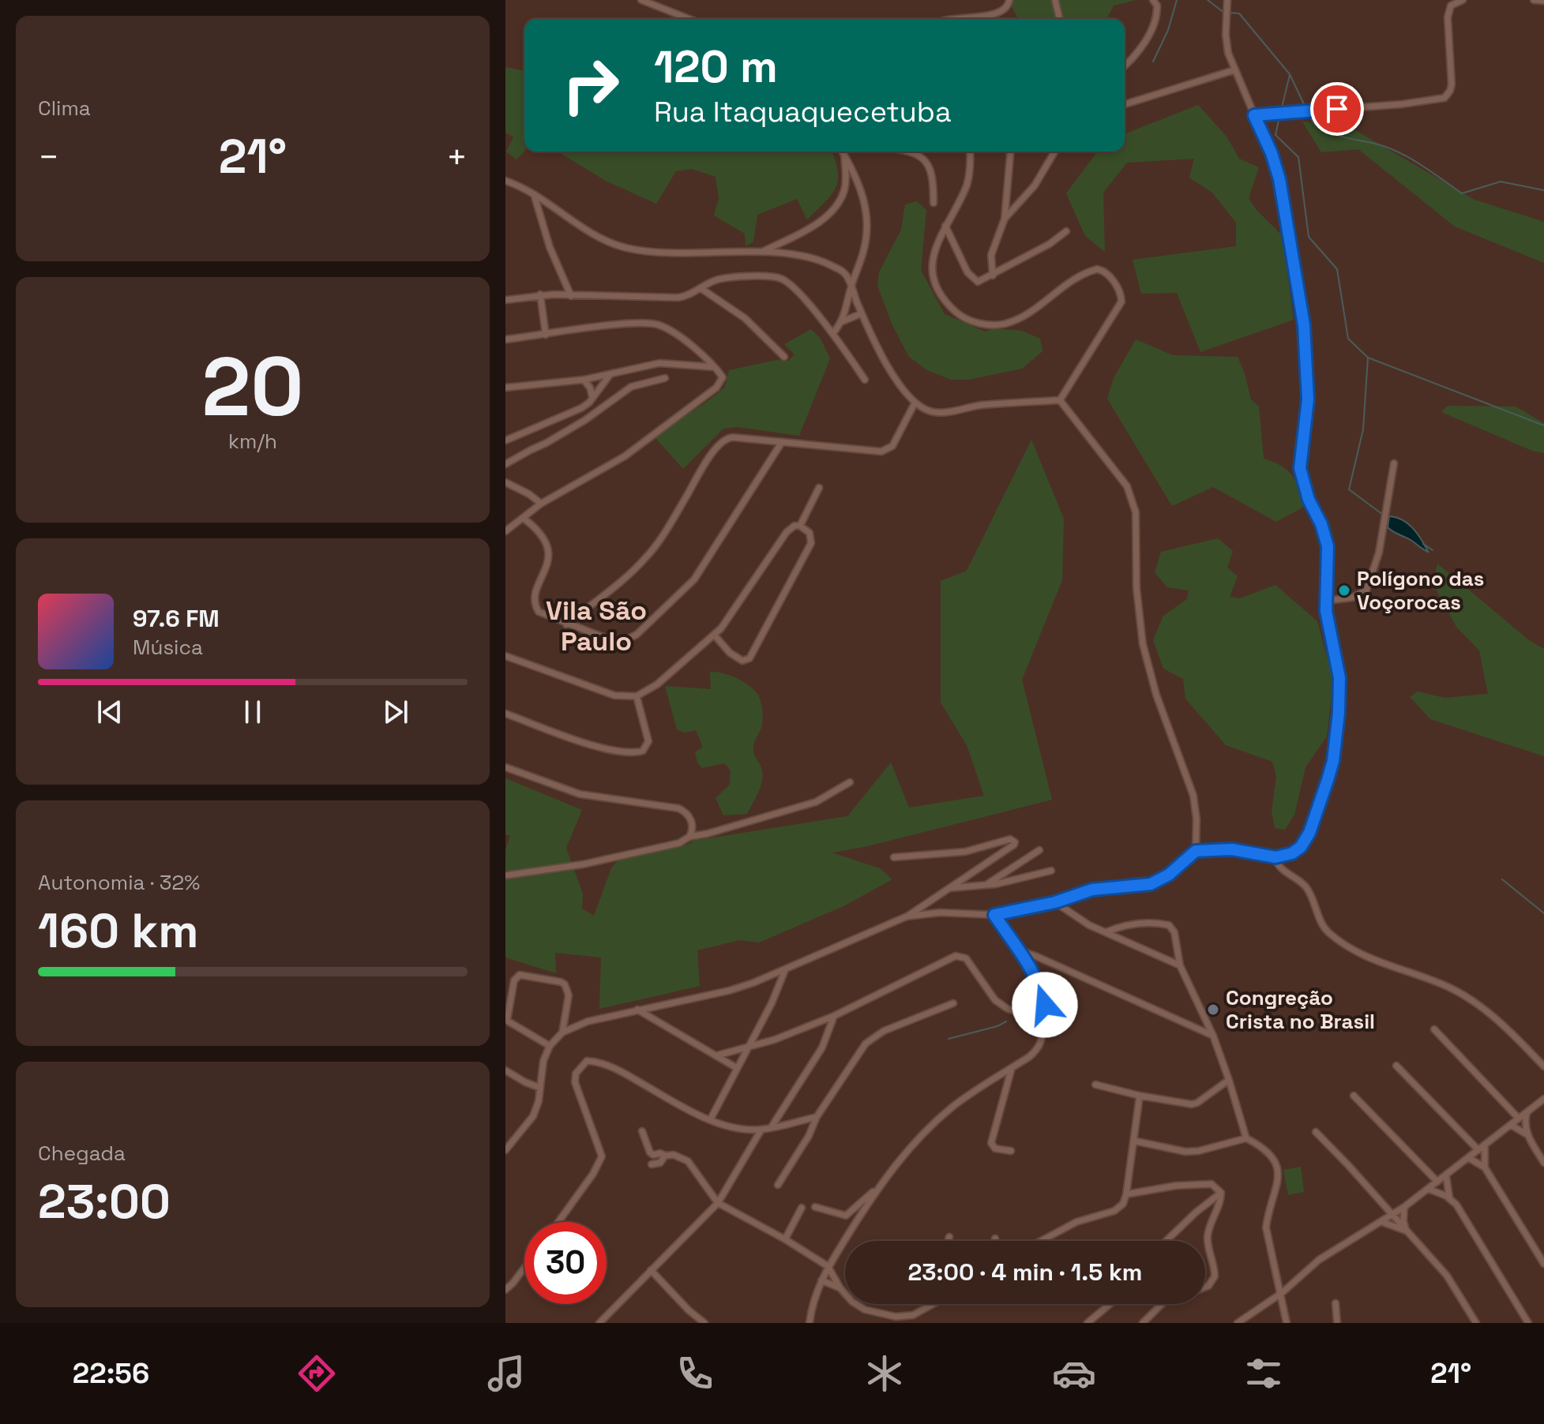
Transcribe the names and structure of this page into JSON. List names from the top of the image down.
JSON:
{
  "districts": ["Vila São Paulo"],
  "places": ["Polígono das Voçorocas", "Congreção Crista no Brasil"],
  "page": {
    "tile": [
      "Clima",
      ["20", "km/h"],
      ["Autonomia · 32%", "160 km"],
      ["Chegada", "23:00"]
    ],
    "turn": ["120 m", "Rua Itaquaquecetuba"],
    "heat": ["−", "21°", "+"],
    "song": ["97.6 FM", "Música"],
    "limit": "30",
    "trip": "23:00 · 4 min · 1.5 km",
    "tabs": ["22:56", "21°"]
  }
}
